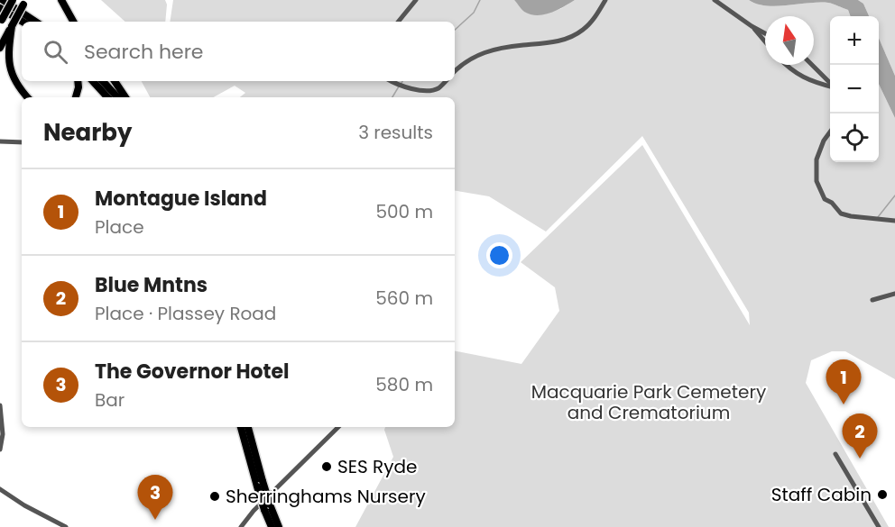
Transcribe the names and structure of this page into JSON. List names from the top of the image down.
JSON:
{
  "parks": ["Macquarie Park Cemetery and Crematorium"],
  "places": ["SES Ryde", "Staff Cabin", "Sherringhams Nursery"],
  "north": "top",
  "page": {
    "map_buttons": ["+", "−"],
    "search": "Search here",
    "heading": ["Nearby", "3 results"],
    "list": [
      {
        "mark": "1",
        "name": "Montague Island",
        "note": "Place",
        "value": "500 m"
      },
      {
        "mark": "2",
        "name": "Blue Mntns",
        "note": "Place · Plassey Road",
        "value": "560 m"
      },
      {
        "mark": "3",
        "name": "The Governor Hotel",
        "note": "Bar",
        "value": "580 m"
      }
    ],
    "pins": ["1", "2", "3"]
  }
}
